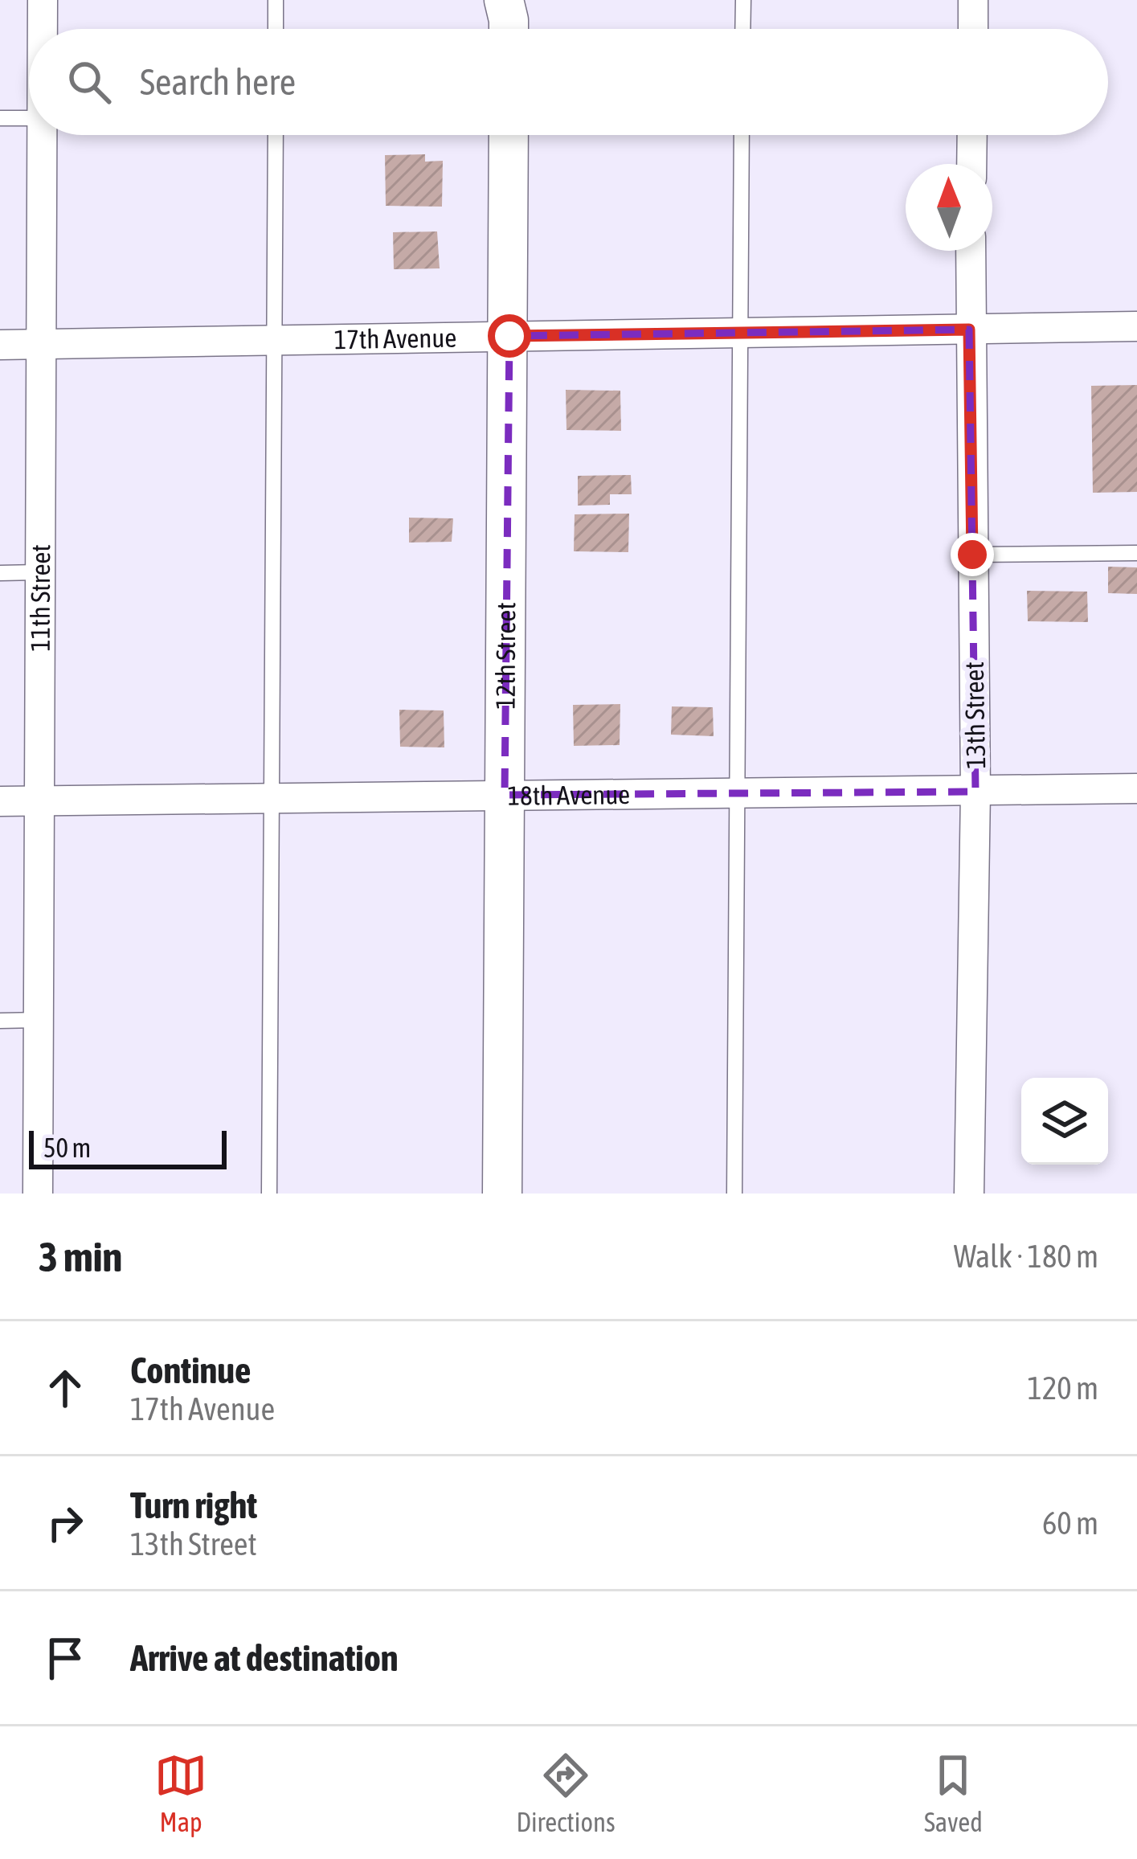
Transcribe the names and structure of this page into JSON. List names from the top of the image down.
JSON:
{
  "streets": {
    "street": [
      "17th Avenue",
      "11th Street",
      "12th Street",
      "13th Street",
      "18th Avenue"
    ]
  },
  "crossings": [
    ["17th Avenue", "11th Street"],
    ["17th Avenue", "12th Street"],
    ["17th Avenue", "13th Street"],
    ["11th Street", "18th Avenue"],
    ["12th Street", "18th Avenue"],
    ["13th Street", "18th Avenue"]
  ],
  "scale_bar": "50 m",
  "north": "top",
  "page": {
    "search": "Search here",
    "scale": "50 m",
    "heading": ["3 min", "Walk · 180 m"],
    "list": [
      ["Continue", "17th Avenue", "120 m"],
      ["Turn right", "13th Street", "60 m"],
      "Arrive at destination"
    ],
    "nav": ["Map", "Directions", "Saved"]
  }
}
